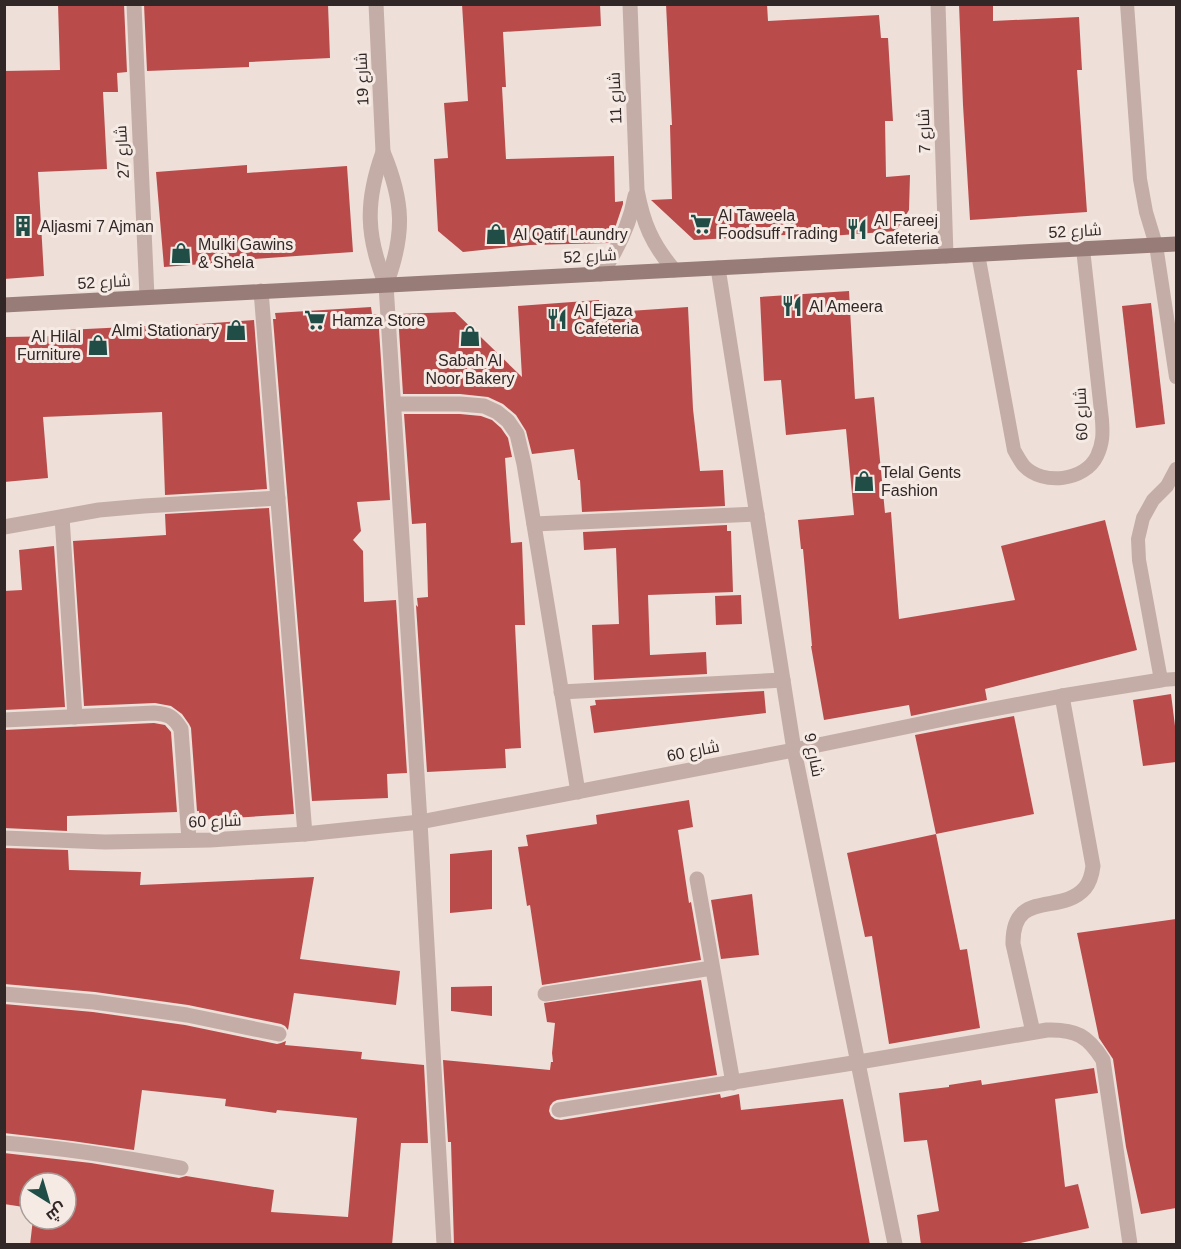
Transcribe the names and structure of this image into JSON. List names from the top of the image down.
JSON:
{
  "streets": {
    "main road": ["شارع 52"],
    "street": [
      "شارع 19",
      "شارع 11",
      "شارع 7",
      "شارع 27",
      "شارع 60",
      "شارع 9"
    ]
  },
  "crossings": [
    ["شارع 19", "شارع 52"],
    ["شارع 11", "شارع 52"],
    ["شارع 7", "شارع 52"],
    ["شارع 27", "شارع 52"],
    ["شارع 52", "شارع 60"],
    ["شارع 52", "شارع 9"],
    ["شارع 60", "شارع 9"]
  ],
  "places": {
    "supermarket": ["Al Taweela Foodsuff Trading", "Hamza Store"],
    "building": ["Aljasmi 7 Ajman"],
    "restaurant": ["Al Fareej Cafeteria", "Al Ameera", "Al Ejaza Cafeteria"],
    "shop": [
      "Al Qatif Laundry",
      "Mulki Gawins & Shela",
      "Almi Stationary",
      "Sabah Al Noor Bakery",
      "Al Hilal Furniture",
      "Telal Gents Fashion"
    ]
  },
  "north": "bottom right"
}
